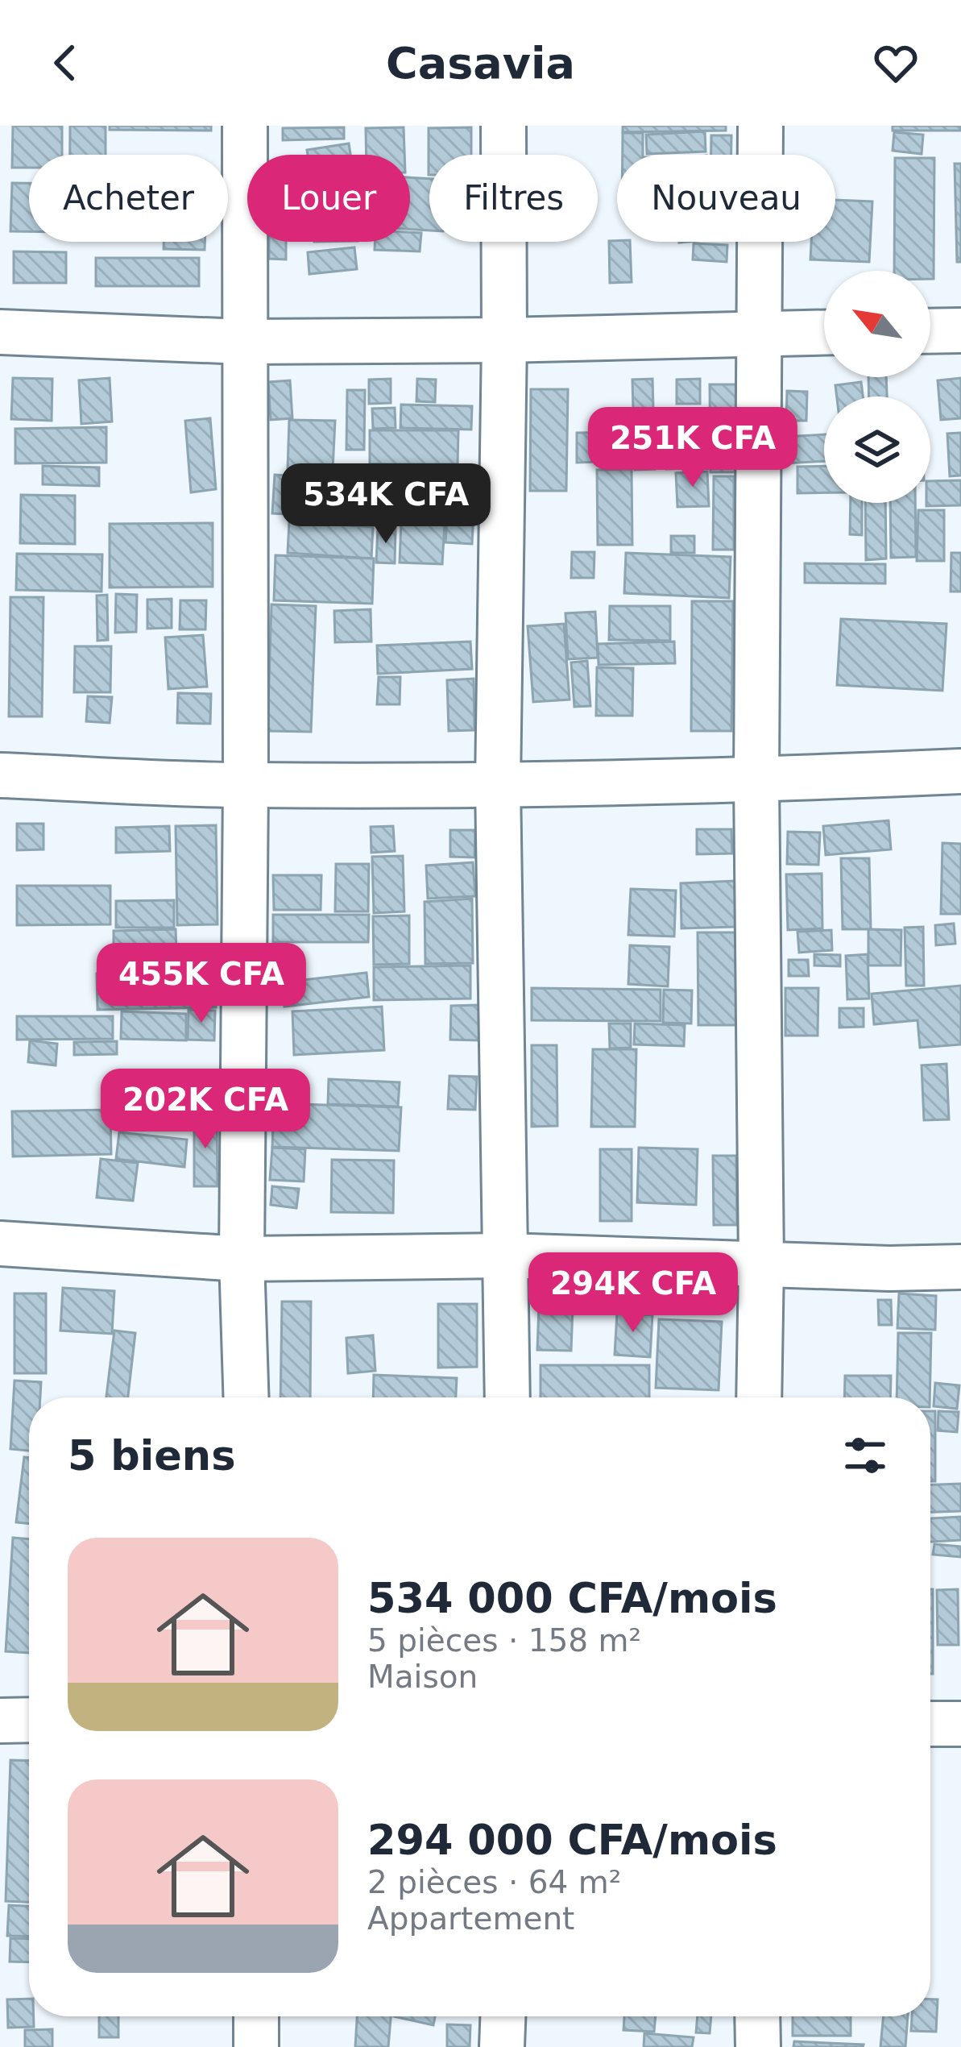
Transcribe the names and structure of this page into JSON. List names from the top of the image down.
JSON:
{
  "north": "top left",
  "page": {
    "header": "Casavia",
    "chip": [
      "Acheter",
      "Louer",
      "Filtres",
      "Nouveau"
    ],
    "price": [
      "251K CFA",
      "534K CFA",
      "455K CFA",
      "202K CFA",
      "294K CFA"
    ],
    "heading": "5 biens",
    "list": [
      {
        "name": "534 000 CFA/mois",
        "note": "5 pièces · 158 m² · Maison"
      },
      {
        "name": "294 000 CFA/mois",
        "note": "2 pièces · 64 m² · Appartement"
      }
    ]
  }
}
